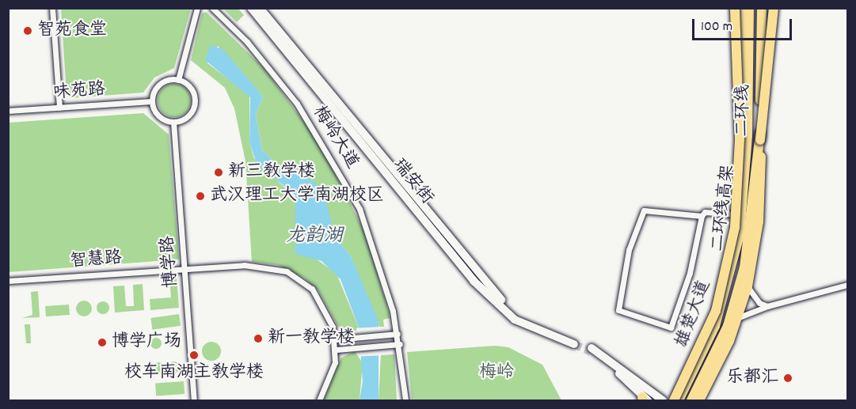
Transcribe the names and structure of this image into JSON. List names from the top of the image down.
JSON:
{
  "streets": {
    "main road": [
      "二环线",
      "瑞安街",
      "二环线高架",
      "雄楚大道"
    ],
    "street": [
      "味苑路",
      "梅岭大道",
      "智慧路",
      "博学路"
    ]
  },
  "crossings": [
    ["味苑路", "博学路"],
    ["二环线高架", "雄楚大道"],
    ["智慧路", "博学路"]
  ],
  "water": ["龙韵湖"],
  "parks": ["梅岭"],
  "places": [
    "智苑食堂",
    "新三教学楼",
    "武汉理工大学南湖校区",
    "新一教学楼",
    "博学广场",
    "校车南湖主教学楼",
    "乐都汇"
  ],
  "scale_bar": "100 m"
}
